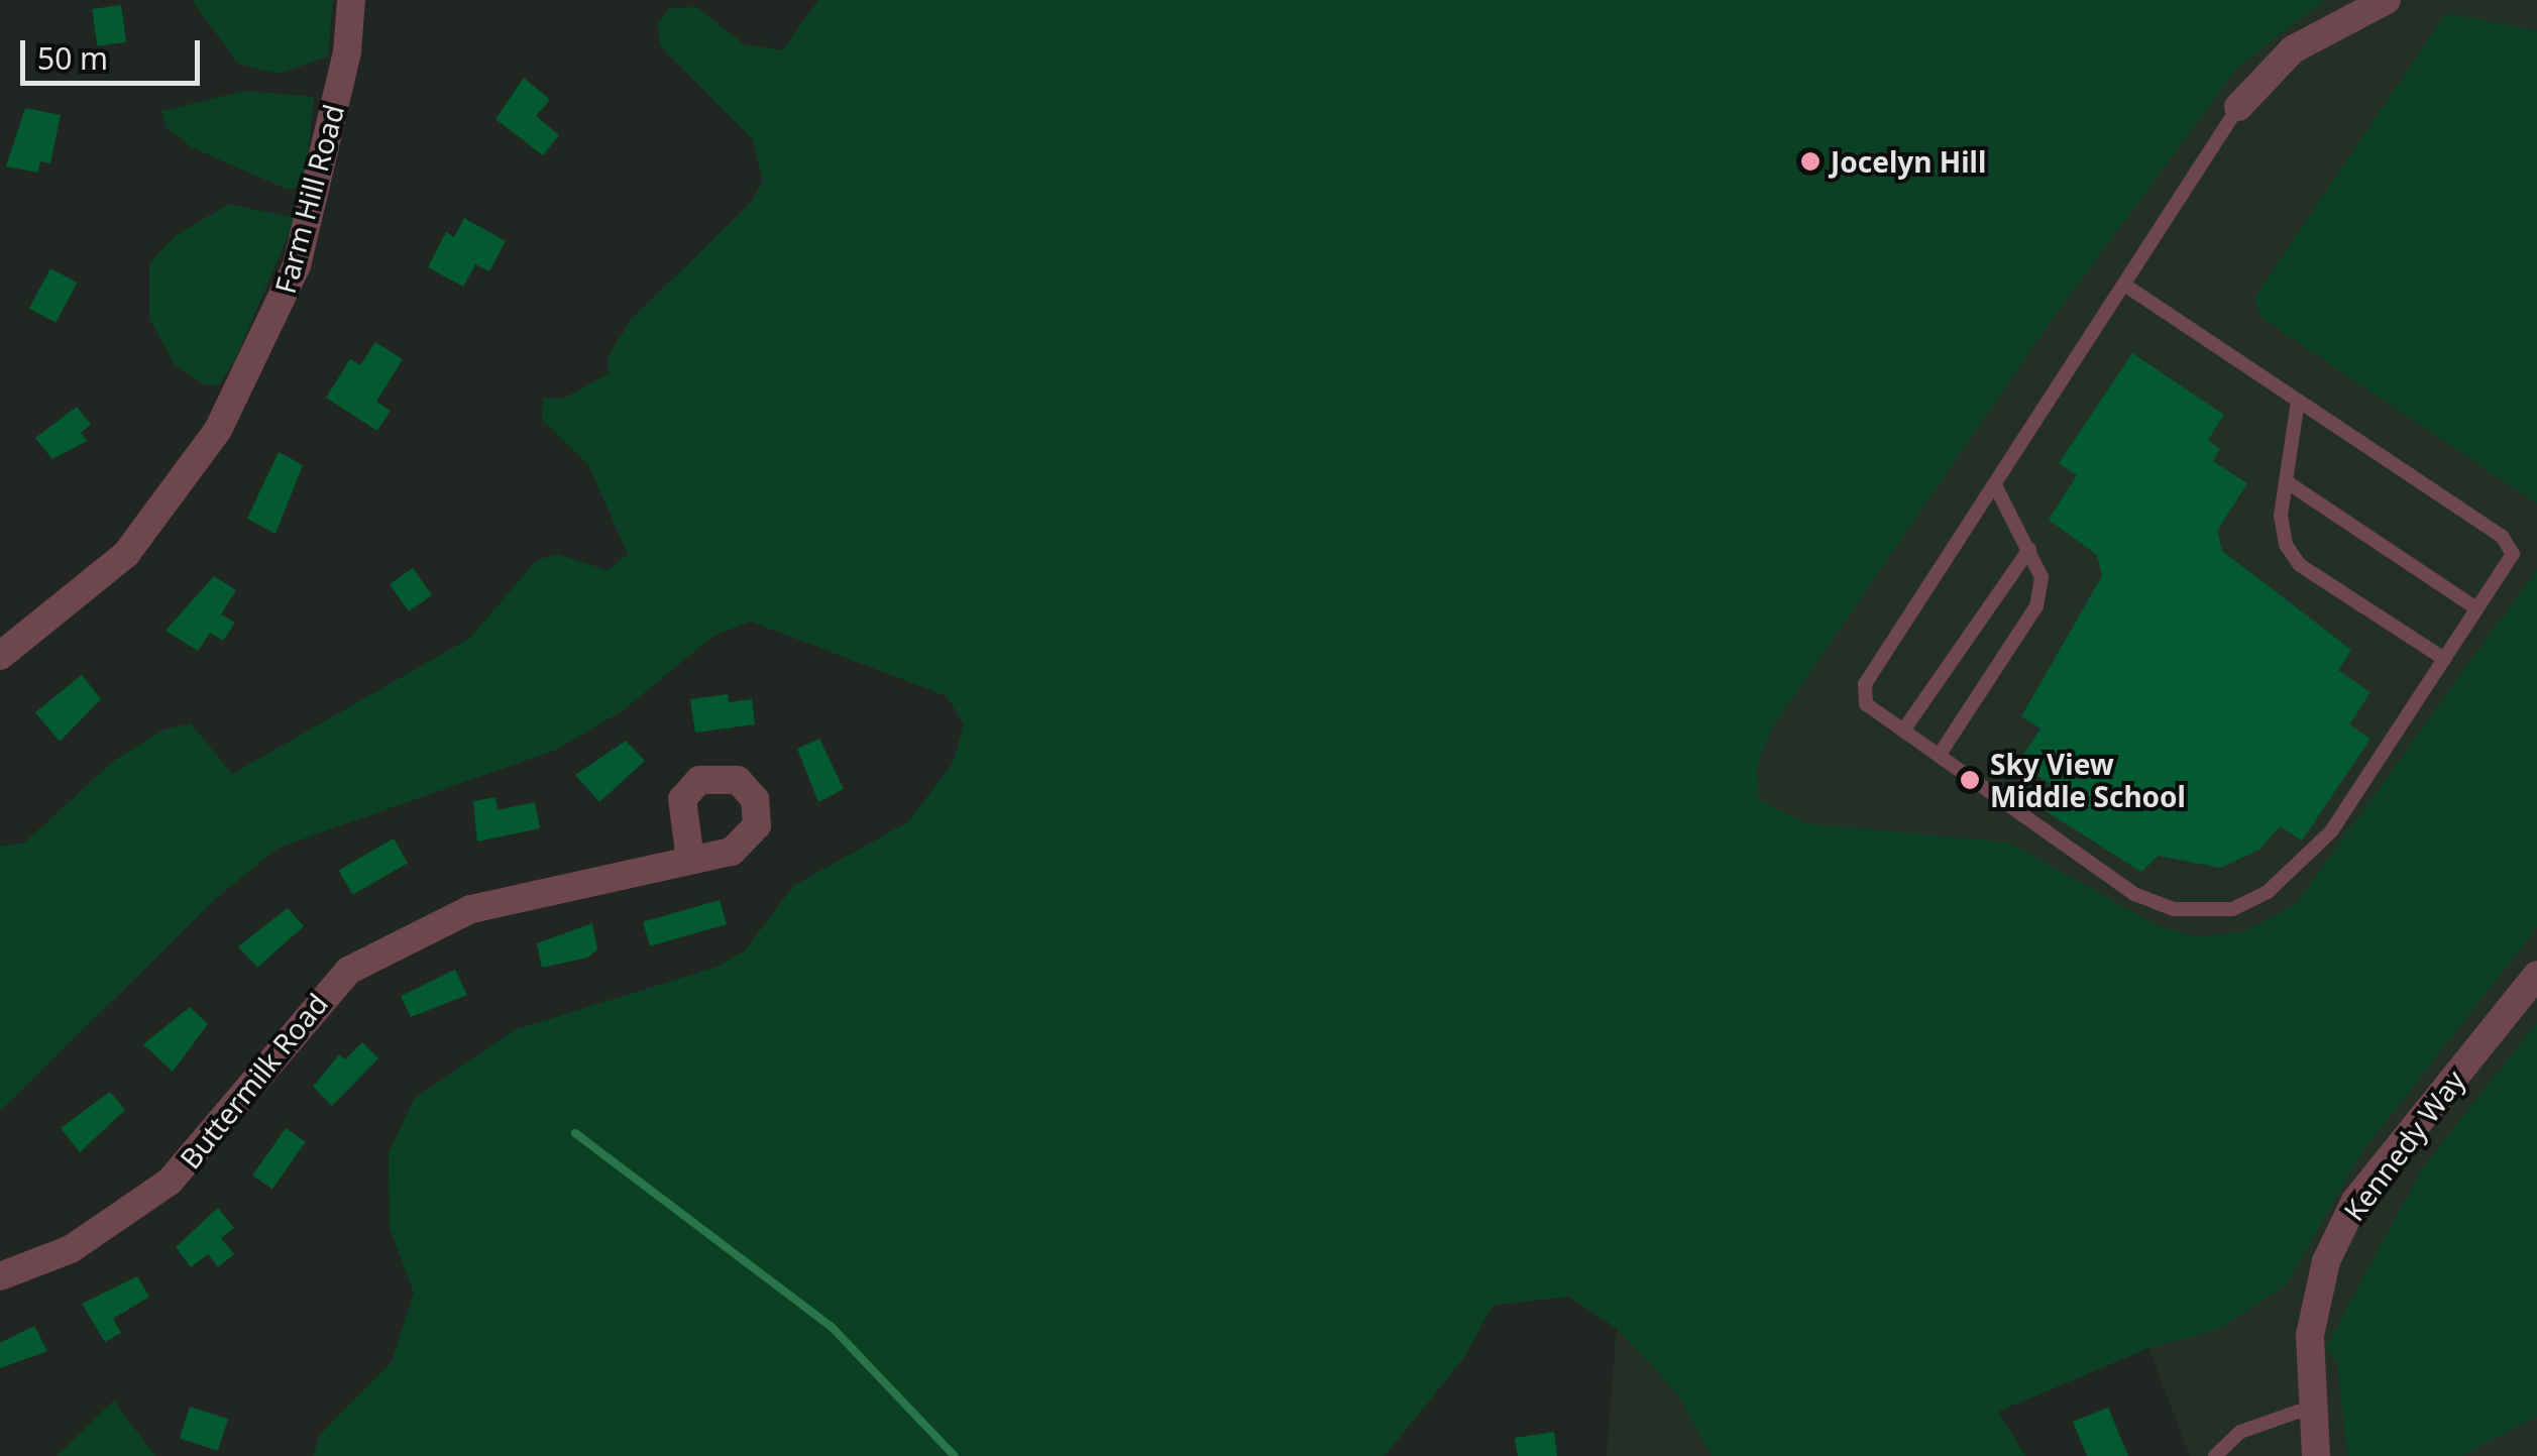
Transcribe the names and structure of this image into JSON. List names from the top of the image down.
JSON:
{
  "streets": {
    "street": ["Farm Hill Road", "Buttermilk Road", "Kennedy Way"]
  },
  "places": ["Jocelyn Hill", "Sky View Middle School"],
  "scale_bar": "50 m"
}
